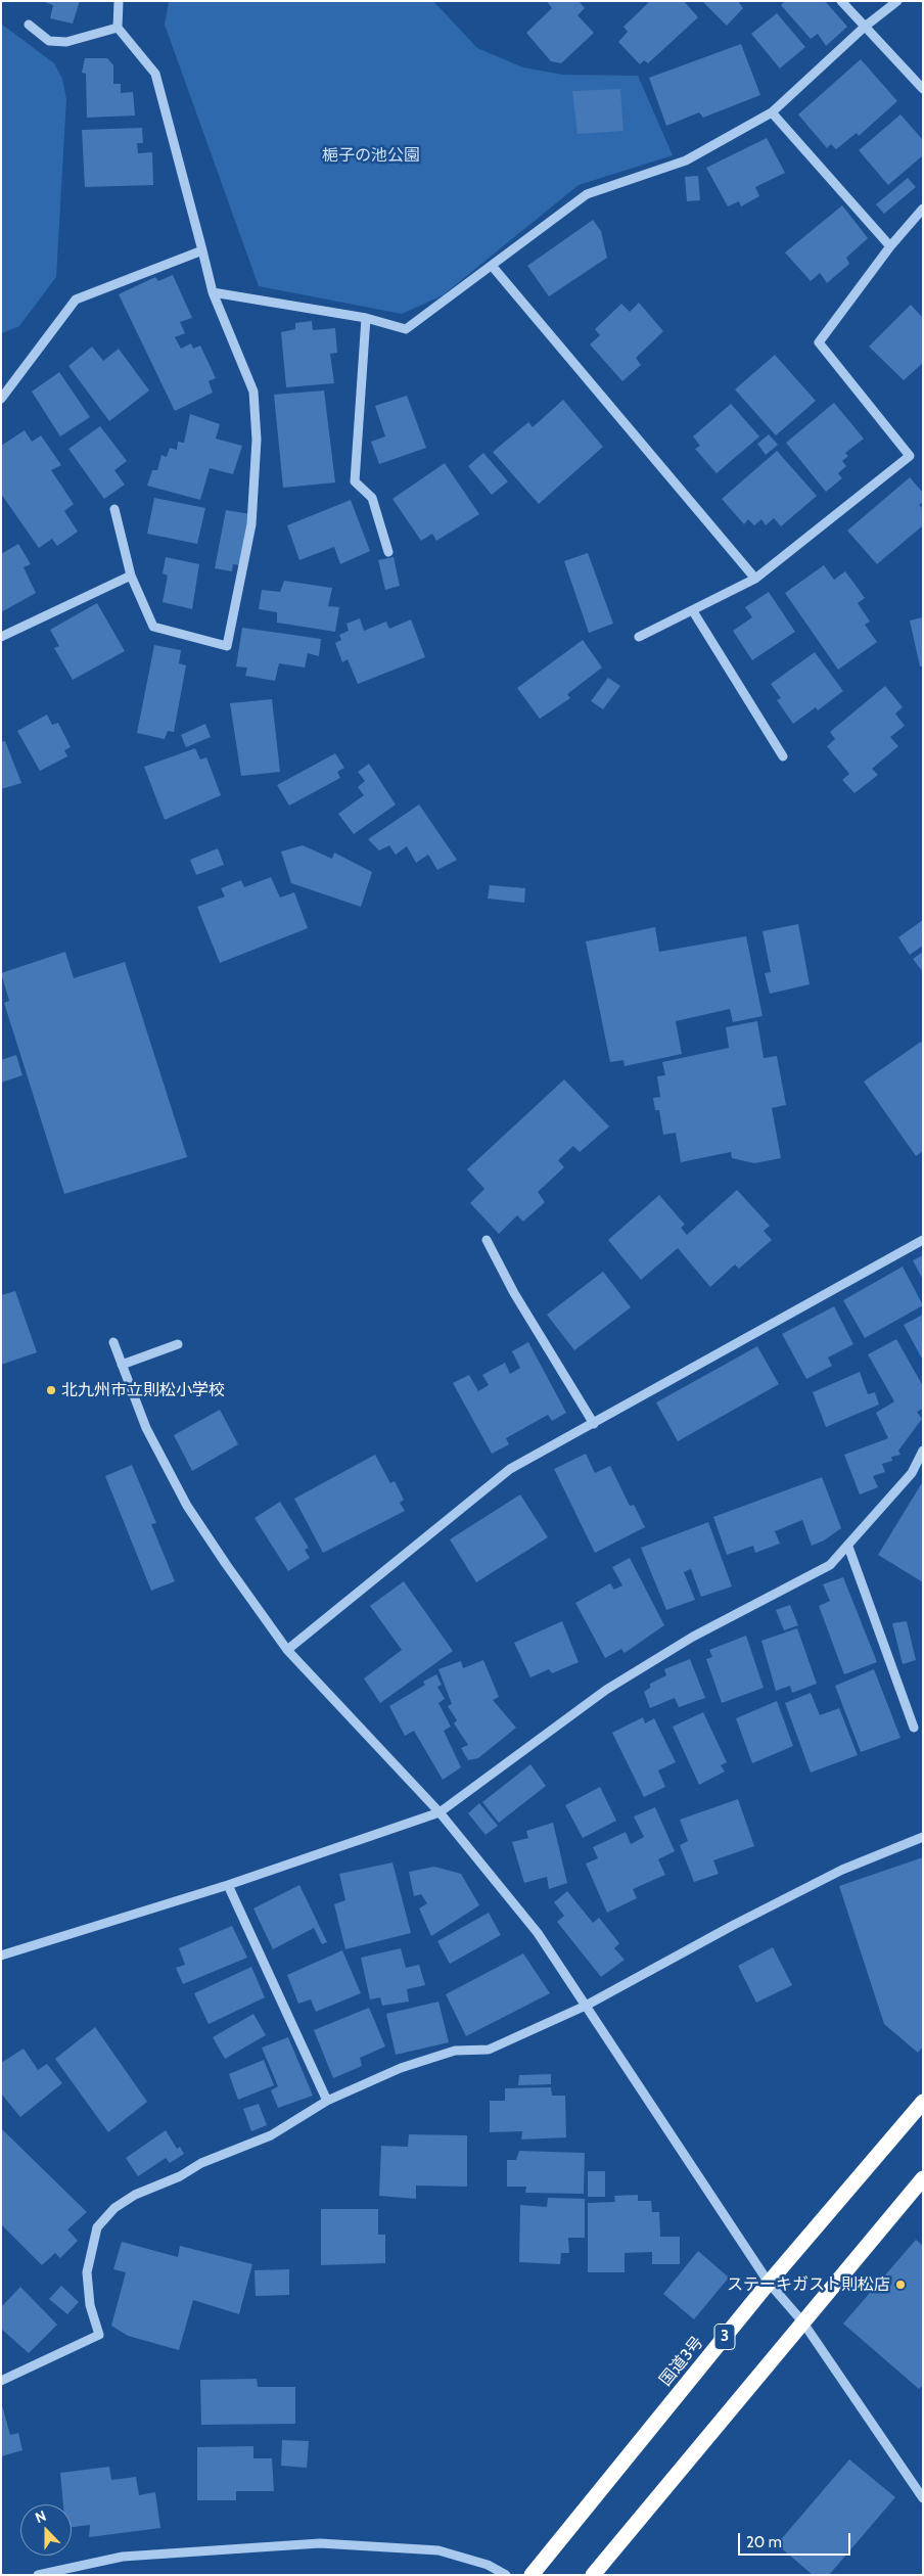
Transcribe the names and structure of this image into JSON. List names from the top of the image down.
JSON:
{
  "streets": {
    "highway": ["3", "国道3号"]
  },
  "parks": ["梔子の池公園"],
  "places": ["北九州市立則松小学校", "ステーキガスト則松店"],
  "scale_bar": "20 m",
  "north": "top"
}
